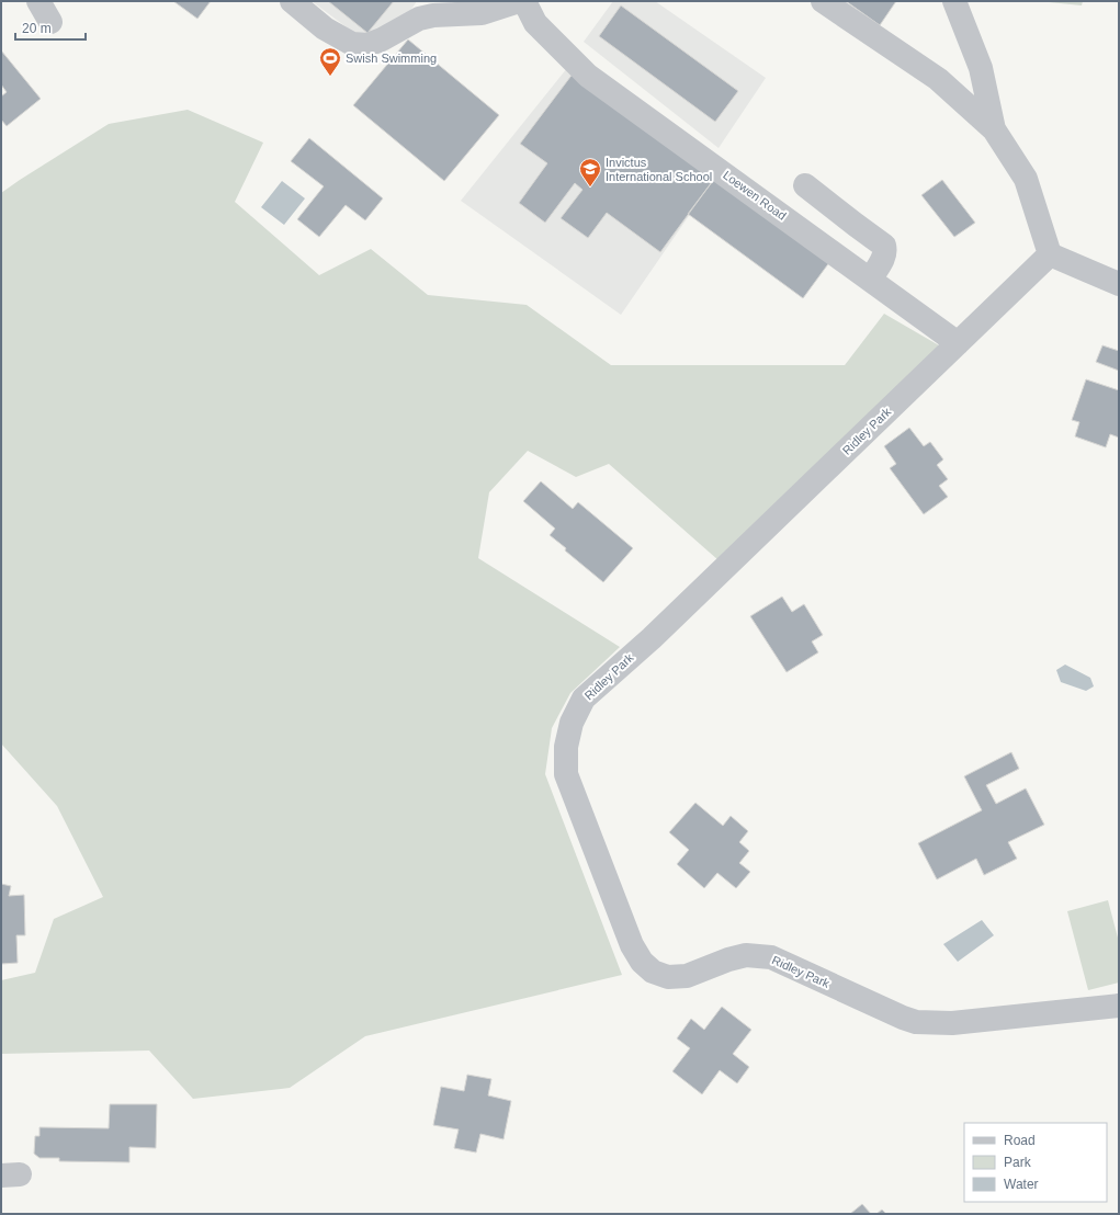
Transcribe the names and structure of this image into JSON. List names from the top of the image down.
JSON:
{
  "streets": {
    "street": ["Loewen Road", "Ridley Park"]
  },
  "crossings": [
    ["Loewen Road", "Ridley Park"]
  ],
  "places": {
    "sports": ["Swish Swimming"],
    "school or university": ["Invictus International School"]
  },
  "legend": ["Road", "Park", "Water"],
  "scale_bar": "20 m"
}
